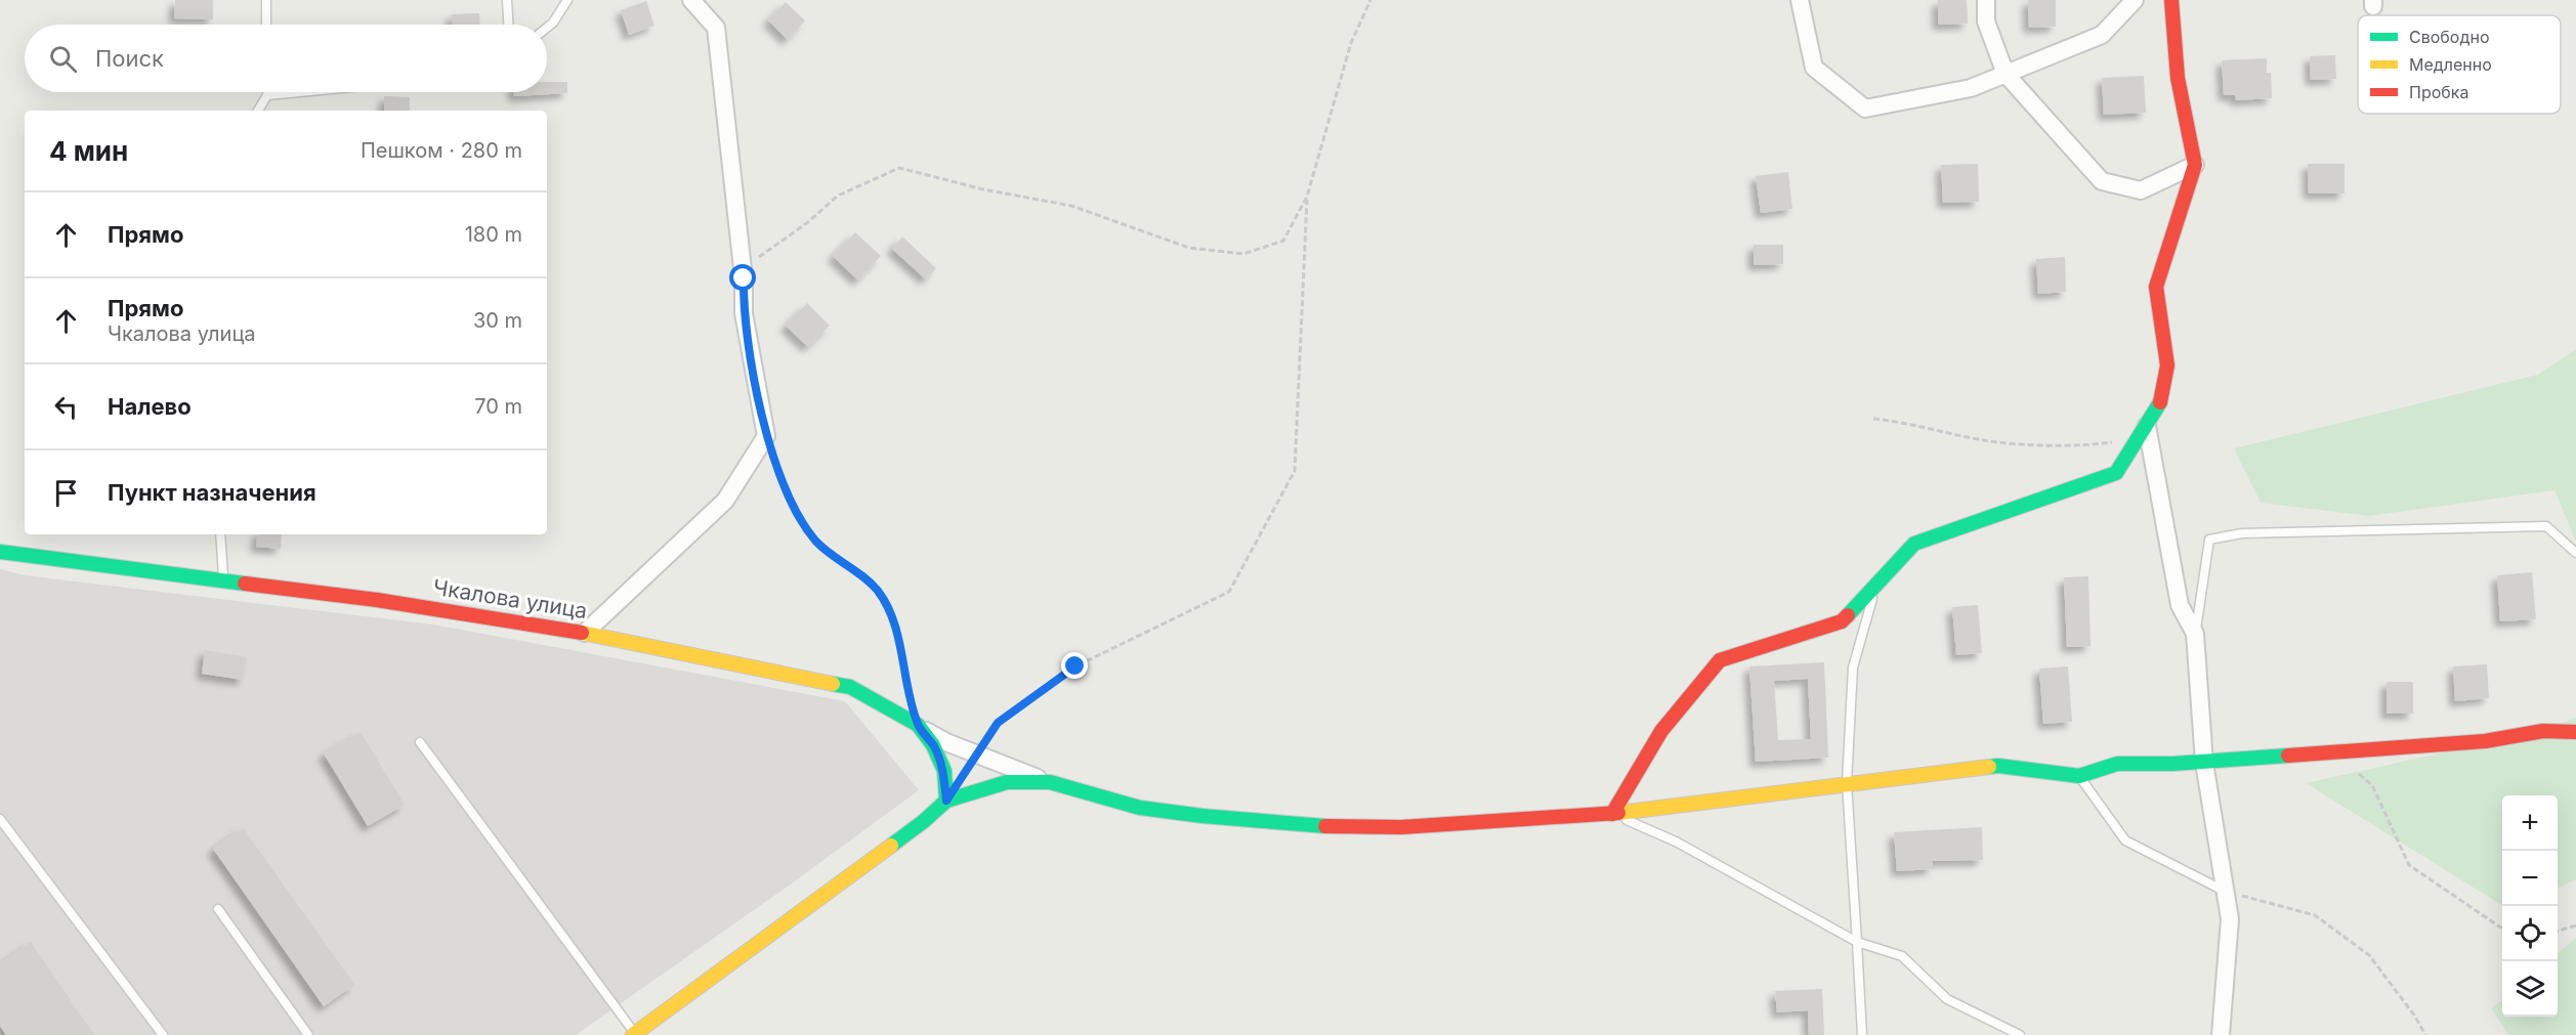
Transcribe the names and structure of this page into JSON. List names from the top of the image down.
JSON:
{
  "streets": {
    "street": ["Чкалова улица"]
  },
  "legend": ["Свободно", "Медленно", "Пробка"],
  "page": {
    "search": "Поиск",
    "heading": ["4 мин", "Пешком · 280 m"],
    "list": [
      ["Прямо", "180 m"],
      ["Прямо", "Чкалова улица", "30 m"],
      ["Налево", "70 m"],
      "Пункт назначения"
    ],
    "map_buttons": ["+", "−"]
  }
}
